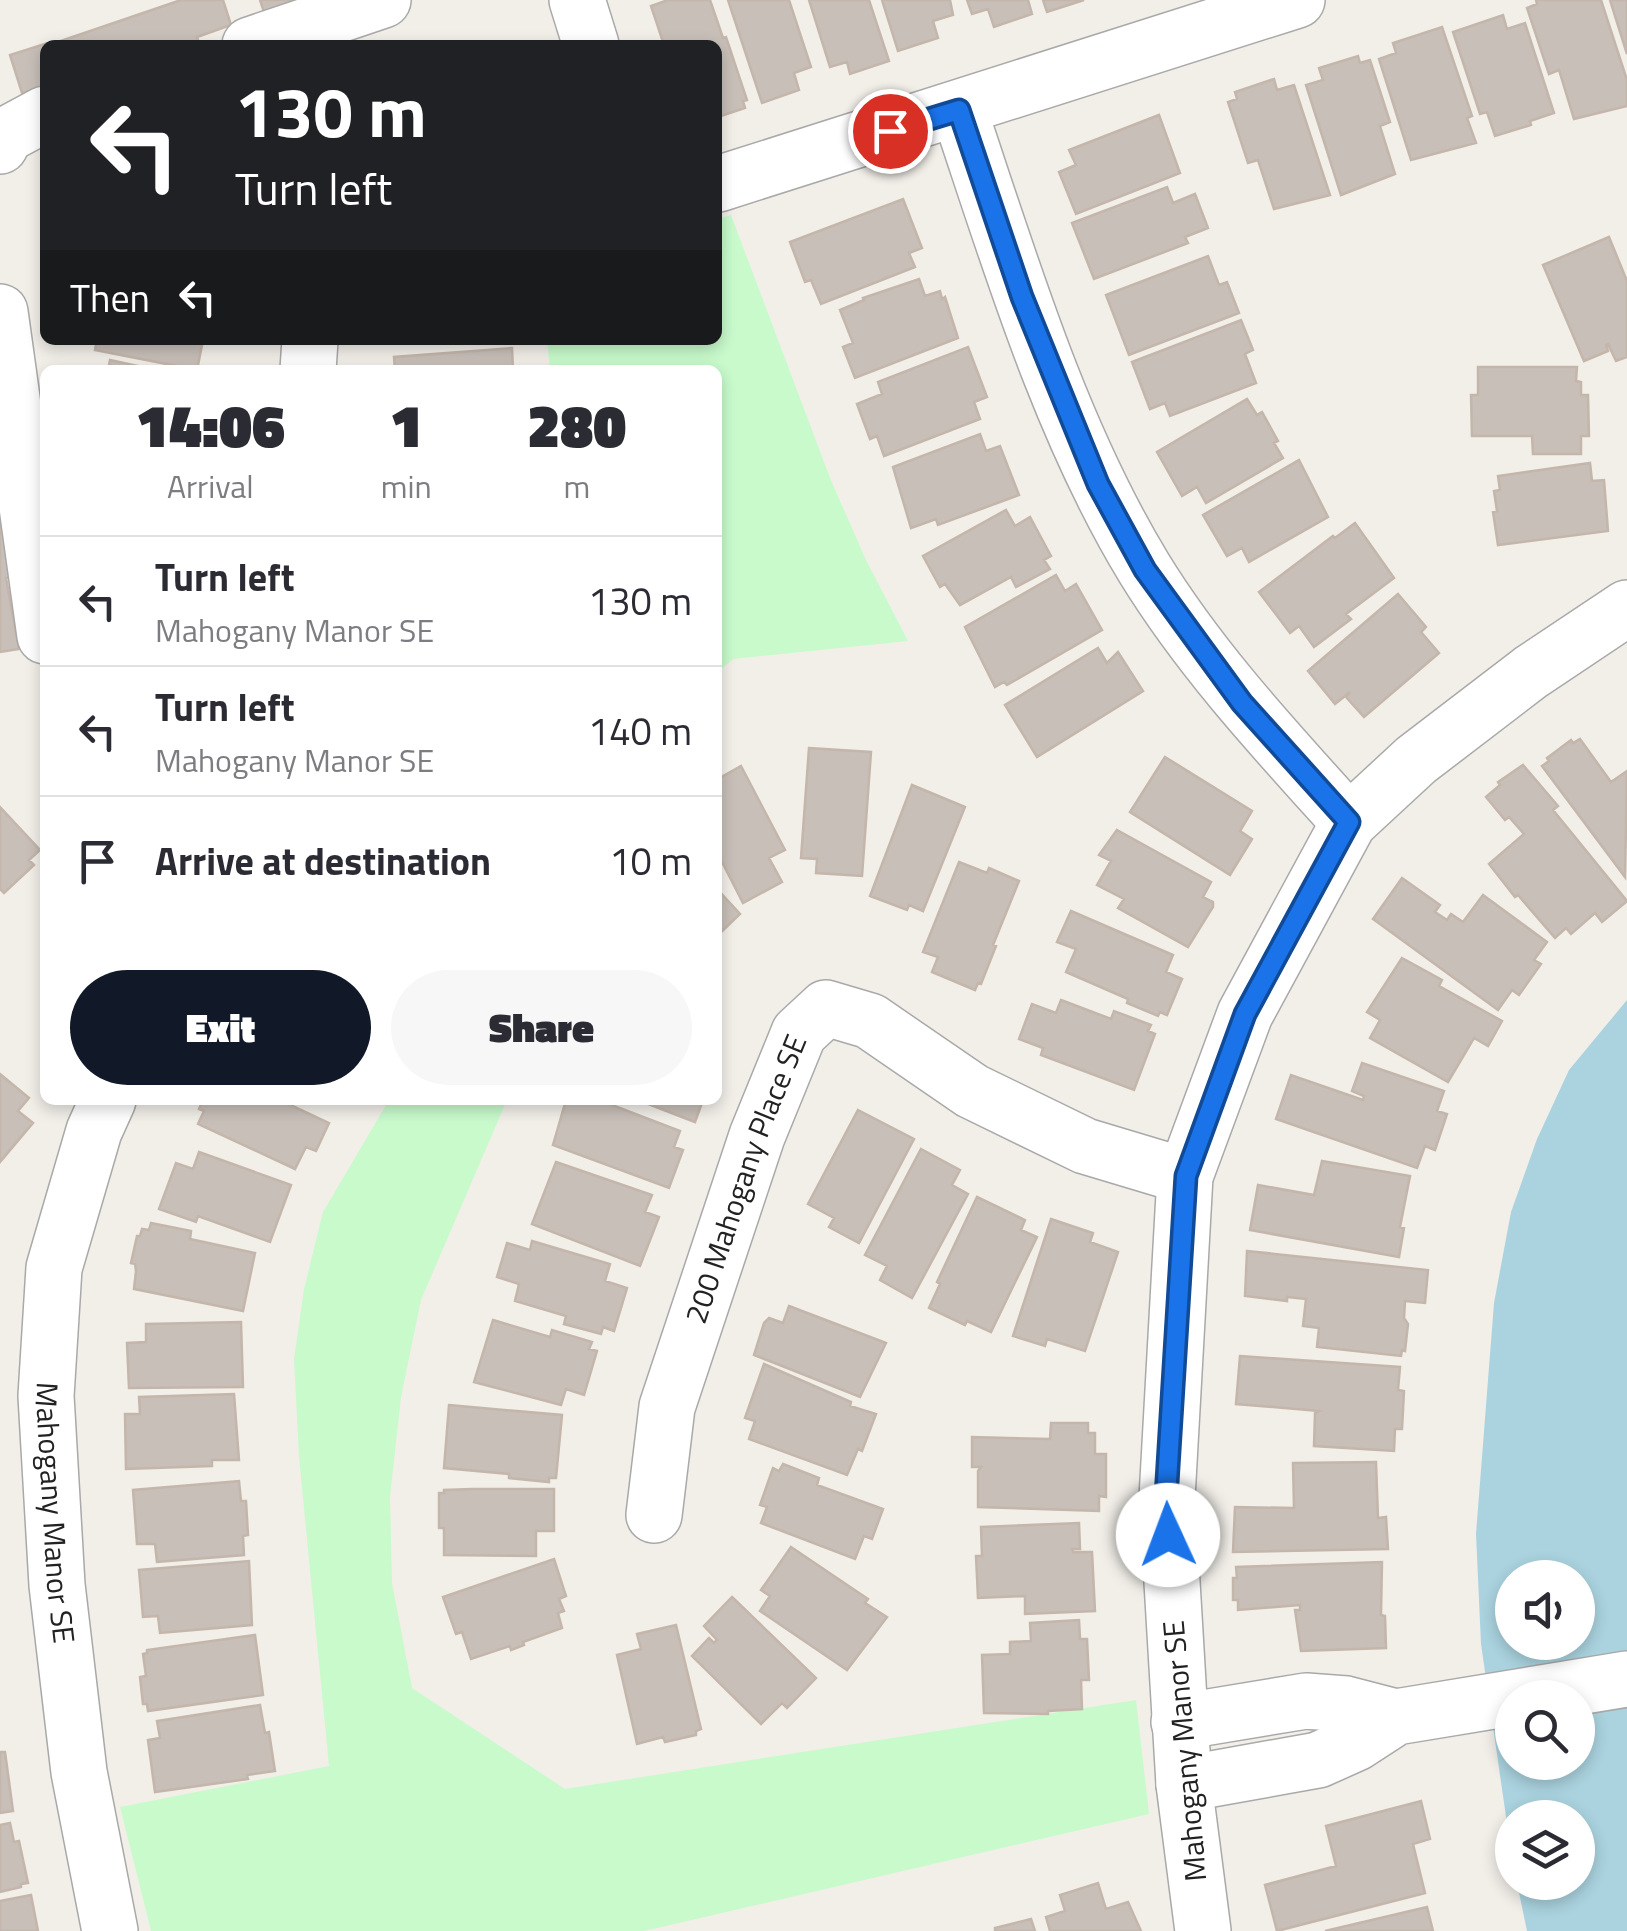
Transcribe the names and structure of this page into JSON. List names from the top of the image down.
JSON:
{
  "streets": {
    "street": ["200 Mahogany Place SE", "Mahogany Manor SE"]
  },
  "crossings": [
    ["200 Mahogany Place SE", "Mahogany Manor SE"]
  ],
  "page": {
    "turn": ["130 m", "Turn left"],
    "then": "Then",
    "eta": [
      "14:06",
      "Arrival",
      "1",
      "min",
      "280",
      "m"
    ],
    "list": [
      {
        "name": "Turn left",
        "note": "Mahogany Manor SE",
        "value": "130 m"
      },
      {
        "name": "Turn left",
        "note": "Mahogany Manor SE",
        "value": "140 m"
      },
      {
        "name": "Arrive at destination",
        "value": "10 m"
      }
    ],
    "buttons": ["Exit", "Share"]
  }
}
